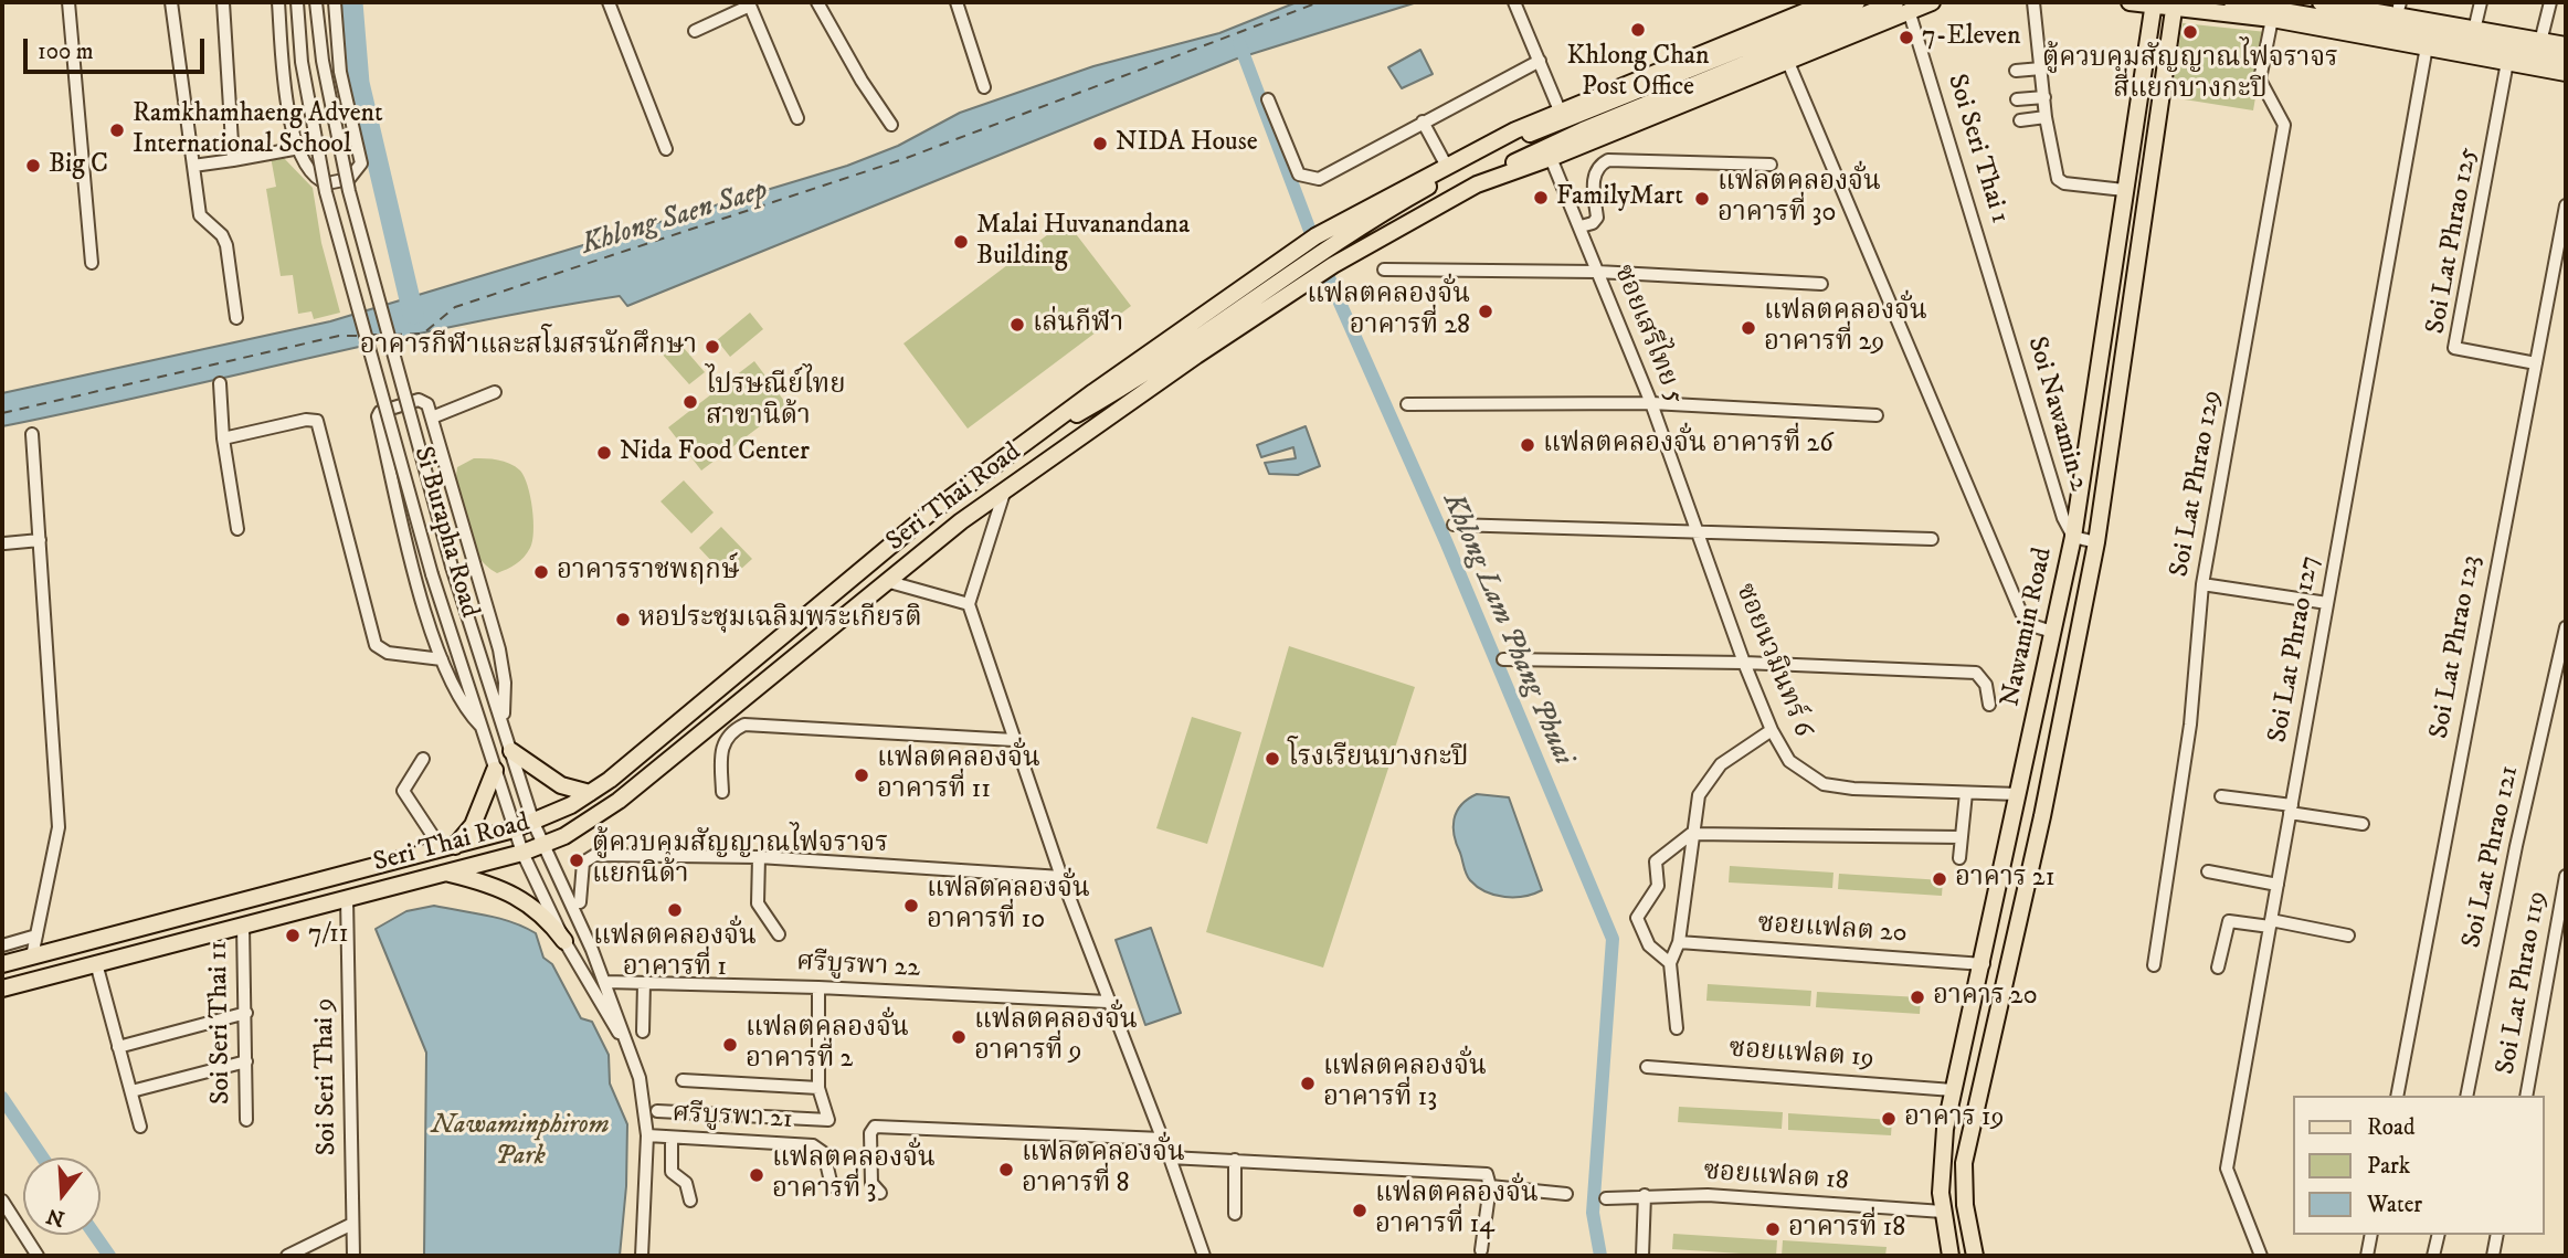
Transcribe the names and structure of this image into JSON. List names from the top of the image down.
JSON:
{
  "streets": {
    "main road": ["Seri Thai Road", "Nawamin Road"],
    "street": [
      "Soi Seri Thai 1",
      "Soi Lat Phrao 125",
      "ซอยเสรีไทย 5",
      "Soi Nawamin 2",
      "Soi Lat Phrao 129",
      "Si Burapha Road",
      "Soi Lat Phrao 123",
      "Soi Lat Phrao 127",
      "ซอยนวมินทร์ 6",
      "Soi Lat Phrao 121",
      "ซอยแฟลต 20",
      "ศรีบูรพา 22",
      "Soi Lat Phrao 119",
      "Soi Seri Thai 11",
      "ซอยแฟลต 19",
      "Soi Seri Thai 9",
      "ศรีบูรพา 21",
      "ซอยแฟลต 18"
    ]
  },
  "crossings": [
    ["Soi Seri Thai 1", "Soi Nawamin 2"],
    ["Soi Seri Thai 1", "Seri Thai Road"],
    ["Soi Lat Phrao 125", "Soi Lat Phrao 123"],
    ["ซอยเสรีไทย 5", "Seri Thai Road"],
    ["ซอยเสรีไทย 5", "ซอยนวมินทร์ 6"],
    ["Soi Nawamin 2", "Nawamin Road"],
    ["Seri Thai Road", "Si Burapha Road"],
    ["Seri Thai Road", "Soi Seri Thai 11"],
    ["Seri Thai Road", "Soi Seri Thai 9"],
    ["Si Burapha Road", "ศรีบูรพา 22"],
    ["Si Burapha Road", "ศรีบูรพา 21"],
    ["Nawamin Road", "ซอยนวมินทร์ 6"],
    ["Nawamin Road", "ซอยแฟลต 20"],
    ["Nawamin Road", "ซอยแฟลต 19"],
    ["Nawamin Road", "ซอยแฟลต 18"]
  ],
  "water": ["Khlong Saen Saep", "Khlong Lam Phang Phuai"],
  "parks": ["Nawaminphirom Park"],
  "places": [
    "Khlong Chan Post Office",
    "ตู้ควบคุมสัญญาณไฟจราจร สี่แยกบางกะปิ",
    "7-Eleven",
    "Ramkhamhaeng Advent International School",
    "NIDA House",
    "Big C",
    "FamilyMart",
    "แฟลตคลองจั่น อาคารที่ 30",
    "Malai Huvanandana Building",
    "แฟลตคลองจั่น อาคารที่ 28",
    "เล่นกีฬา",
    "แฟลตคลองจั่น อาคารที่ 29",
    "อาคารกีฬาและสโมสรนักศึกษา",
    "ไปรษณีย์ไทย สาขานิด้า",
    "แฟลตคลองจั่น อาคารที่ 26",
    "Nida Food Center",
    "อาคารราชพฤกษ์",
    "หอประชุมเฉลิมพระเกียรติ",
    "โรงเรียนบางกะปิ",
    "แฟลตคลองจั่น อาคารที่ 11",
    "ตู้ควบคุมสัญญาณไฟจราจร แยกนิด้า",
    "อาคาร 21",
    "แฟลตคลองจั่น อาคารที่ 10",
    "แฟลตคลองจั่น อาคารที่ 1",
    "7/11",
    "อาคาร 20",
    "แฟลตคลองจั่น อาคารที่ 9",
    "แฟลตคลองจั่น อาคารที่ 2",
    "แฟลตคลองจั่น อาคารที่ 13",
    "อาคาร 19",
    "แฟลตคลองจั่น อาคารที่ 8",
    "แฟลตคลองจั่น อาคารที่ 3",
    "แฟลตคลองจั่น อาคารที่ 14",
    "อาคารที่ 18"
  ],
  "legend": ["Road", "Park", "Water"],
  "scale_bar": "100 m",
  "north": "bottom"
}
